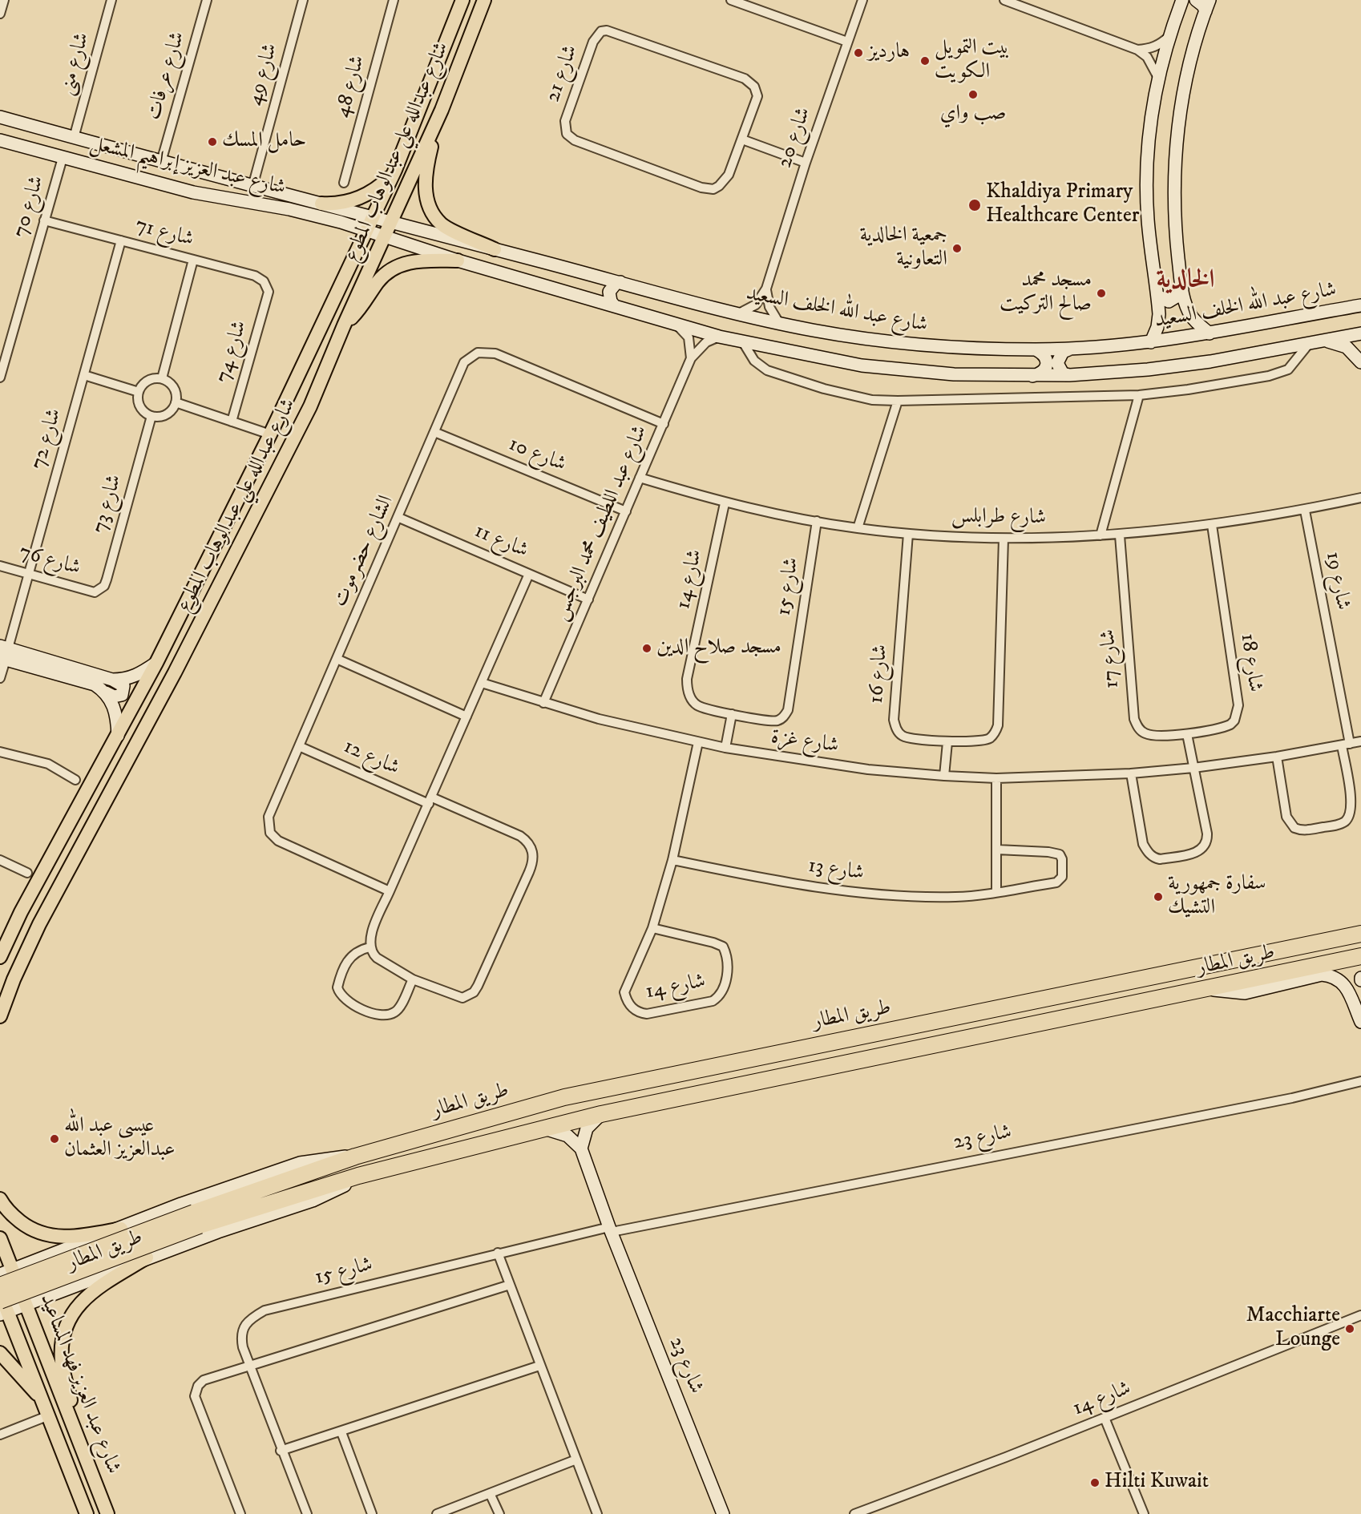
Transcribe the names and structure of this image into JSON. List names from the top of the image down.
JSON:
{
  "streets": {
    "highway": ["طريق المطار"],
    "main road": [
      "شارع عبدالله علي عبدالوهاب المطوع",
      "شارع عبد العزيز إبراهيم المشعل",
      "شارع عبد الله الخلف السعيد",
      "شارع 23",
      "شارع عبد العزيز فهد المساعيد"
    ],
    "street": [
      "شارع منى",
      "شارع 21",
      "شارع 49",
      "شارع عرفات",
      "شارع 48",
      "شارع 20",
      "شارع 70",
      "شارع 71",
      "شارع 74",
      "شارع 72",
      "شارع 10",
      "شارع 73",
      "شارع طرابلس",
      "شارع عبد اللطيف محمد البرجس",
      "شارع 11",
      "الشارع حضرموت",
      "شارع 76",
      "شارع 14",
      "شارع 19",
      "شارع 15",
      "شارع 17",
      "شارع 18",
      "شارع 16",
      "شارع غزة",
      "شارع 12",
      "شارع 13"
    ]
  },
  "crossings": [
    ["شارع منى", "شارع عبد العزيز إبراهيم المشعل"],
    ["شارع 49", "شارع عبد العزيز إبراهيم المشعل"],
    ["شارع عرفات", "شارع عبد العزيز إبراهيم المشعل"],
    ["شارع 20", "شارع عبد الله الخلف السعيد"],
    ["شارع عبدالله علي عبدالوهاب المطوع", "شارع عبد العزيز إبراهيم المشعل"],
    ["شارع عبدالله علي عبدالوهاب المطوع", "شارع عبد الله الخلف السعيد"],
    ["شارع عبد العزيز إبراهيم المشعل", "شارع 70"],
    ["شارع عبد العزيز إبراهيم المشعل", "شارع عبد الله الخلف السعيد"],
    ["شارع 70", "شارع 71"],
    ["شارع 71", "شارع 74"],
    ["شارع 71", "شارع 72"],
    ["شارع 72", "شارع 76"],
    ["شارع 10", "شارع عبد اللطيف محمد البرجس"],
    ["شارع 10", "الشارع حضرموت"],
    ["شارع 73", "شارع 76"],
    ["شارع طرابلس", "شارع عبد اللطيف محمد البرجس"],
    ["شارع طرابلس", "شارع 14"],
    ["شارع طرابلس", "شارع 19"],
    ["شارع طرابلس", "شارع 15"],
    ["شارع طرابلس", "شارع 17"],
    ["شارع طرابلس", "شارع 18"],
    ["شارع طرابلس", "شارع 16"],
    ["شارع عبد اللطيف محمد البرجس", "شارع 11"],
    ["شارع عبد اللطيف محمد البرجس", "الشارع حضرموت"],
    ["شارع عبد اللطيف محمد البرجس", "شارع غزة"],
    ["شارع 11", "الشارع حضرموت"],
    ["الشارع حضرموت", "شارع 12"],
    ["شارع 14", "شارع 15"],
    ["شارع 14", "شارع غزة"],
    ["شارع 14", "شارع 13"],
    ["شارع 19", "شارع غزة"],
    ["شارع 15", "شارع 23"],
    ["شارع 17", "شارع 18"],
    ["طريق المطار", "شارع عبد العزيز فهد المساعيد"]
  ],
  "districts": ["الخالدية"],
  "places": [
    "هارديز",
    "بيت التمويل الكويت",
    "صب واي",
    "حامل المسك",
    "Khaldiya Primary Healthcare Center",
    "جمعية الخالدية التعاونية",
    "مسجد محمد صالح التركيت",
    "مسجد صلاح الدين",
    "سفارة جمهورية التشيك",
    "عيسى عبد الله عبدالعزيز العثمان",
    "Macchiarte Lounge",
    "Hilti Kuwait"
  ]
}
